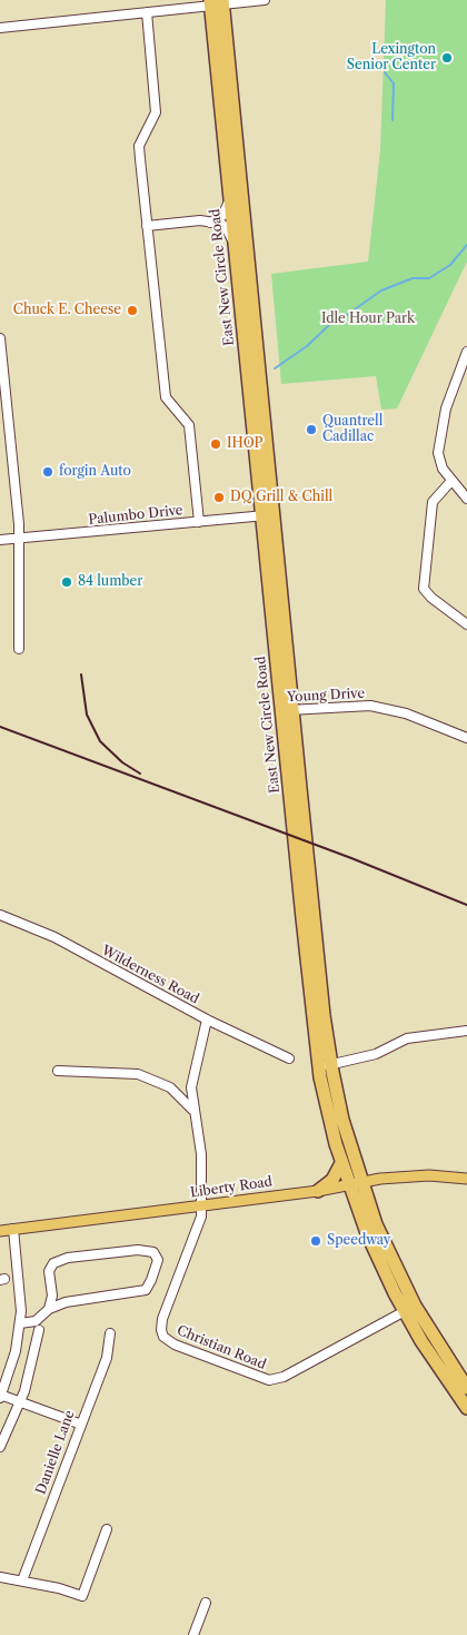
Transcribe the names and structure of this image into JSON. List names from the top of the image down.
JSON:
{
  "streets": {
    "highway": ["East New Circle Road"],
    "main road": ["Liberty Road"],
    "street": [
      "Palumbo Drive",
      "Young Drive",
      "Wilderness Road",
      "Christian Road",
      "Danielle Lane"
    ]
  },
  "crossings": [
    ["East New Circle Road", "Palumbo Drive"],
    ["East New Circle Road", "Young Drive"],
    ["East New Circle Road", "Liberty Road"],
    ["East New Circle Road", "Christian Road"],
    ["Wilderness Road", "Liberty Road"],
    ["Wilderness Road", "Christian Road"],
    ["Liberty Road", "Christian Road"]
  ],
  "parks": ["Idle Hour Park"],
  "places": [
    "Lexington Senior Center",
    "Chuck E. Cheese",
    "Quantrell Cadillac",
    "IHOP",
    "forgin Auto",
    "DQ Grill & Chill",
    "84 lumber",
    "Speedway"
  ]
}
